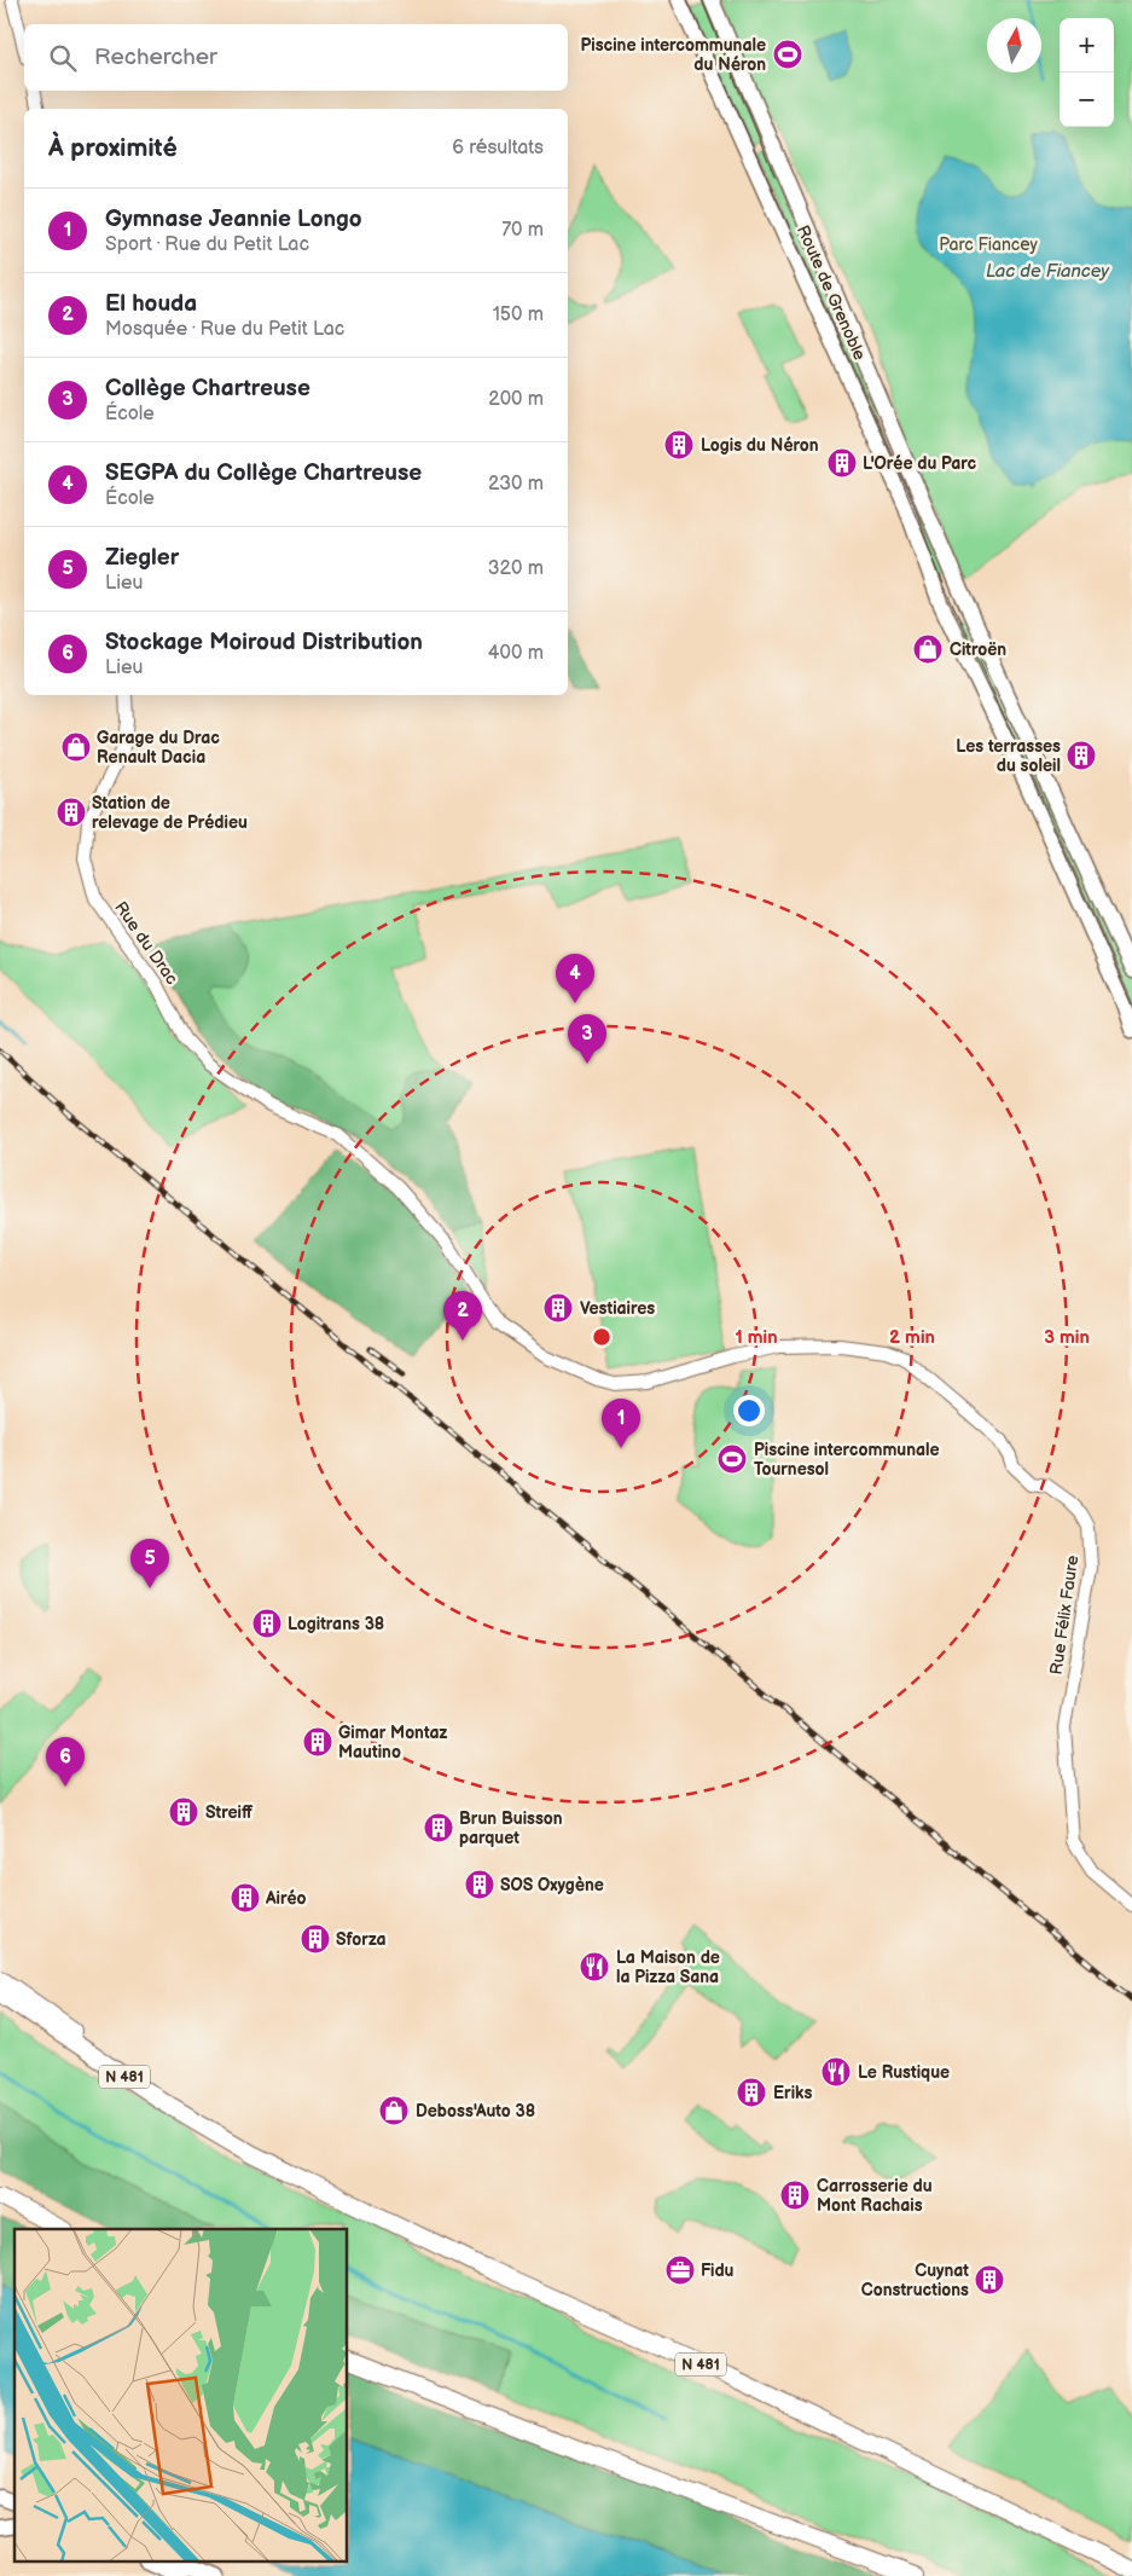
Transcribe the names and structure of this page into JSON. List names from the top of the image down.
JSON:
{
  "streets": {
    "highway": ["N 481"],
    "main road": ["Route de Grenoble"],
    "street": ["Rue du Drac", "Rue Félix Faure"]
  },
  "crossings": [
    ["Rue du Drac", "Rue Félix Faure"]
  ],
  "water": ["Lac de Fiancey"],
  "parks": ["Parc Fiancey"],
  "places": {
    "sports": ["Piscine intercommunale du Néron", "Piscine intercommunale Tournesol"],
    "building": [
      "Logis du Néron",
      "L'Orée du Parc",
      "Les terrasses du soleil",
      "Station de relevage de Prédieu",
      "Vestiaires",
      "Logitrans 38",
      "Gimar Montaz Mautino",
      "Streiff",
      "Brun Buisson parquet",
      "SOS Oxygène",
      "Airéo",
      "Sforza",
      "Eriks",
      "Carrosserie du Mont Rachais",
      "Cuynat Constructions"
    ],
    "shop": ["Citroën", "Garage du Drac Renault Dacia", "Deboss'Auto 38"],
    "restaurant": ["La Maison de la Pizza Sana", "Le Rustique"],
    "office": ["Fidu"]
  },
  "north": "top",
  "page": {
    "map_buttons": ["+", "−"],
    "search": "Rechercher",
    "heading": ["À proximité", "6 résultats"],
    "list": [
      {
        "mark": "1",
        "name": "Gymnase Jeannie Longo",
        "note": "Sport · Rue du Petit Lac",
        "value": "70 m"
      },
      {
        "mark": "2",
        "name": "El houda",
        "note": "Mosquée · Rue du Petit Lac",
        "value": "150 m"
      },
      {
        "mark": "3",
        "name": "Collège Chartreuse",
        "note": "École",
        "value": "200 m"
      },
      {
        "mark": "4",
        "name": "SEGPA du Collège Chartreuse",
        "note": "École",
        "value": "230 m"
      },
      {
        "mark": "5",
        "name": "Ziegler",
        "note": "Lieu",
        "value": "320 m"
      },
      {
        "mark": "6",
        "name": "Stockage Moiroud Distribution",
        "note": "Lieu",
        "value": "400 m"
      }
    ],
    "pins": [
      "4",
      "3",
      "2",
      "1",
      "5",
      "6"
    ]
  },
  "rings": ["1 min", "2 min", "3 min"]
}
